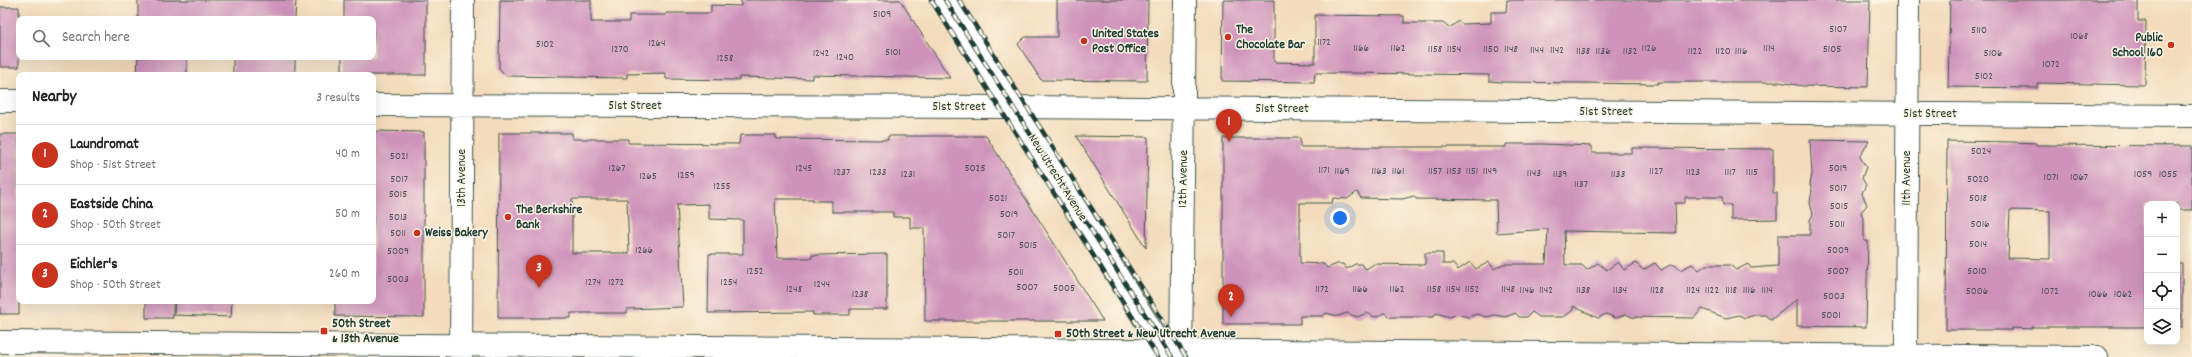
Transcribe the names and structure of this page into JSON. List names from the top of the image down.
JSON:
{
  "streets": {
    "street": [
      "51st Street",
      "13th Avenue",
      "New Utrecht Avenue",
      "11th Avenue",
      "12th Avenue"
    ]
  },
  "crossings": [
    ["51st Street", "13th Avenue"],
    ["51st Street", "New Utrecht Avenue"],
    ["51st Street", "11th Avenue"],
    ["51st Street", "12th Avenue"],
    ["New Utrecht Avenue", "12th Avenue"]
  ],
  "places": {
    "other": [
      "The Chocolate Bar",
      "United States Post Office",
      "Public School 160",
      "The Berkshire Bank",
      "Weiss Bakery"
    ],
    "transit": ["50th Street & 13th Avenue", "50th Street & New Utrecht Avenue"]
  },
  "house_numbers": [
    "5109",
    "5107",
    "5110",
    "1068",
    "1172",
    "1264",
    "5102",
    "1166",
    "1162",
    "1126",
    "1114",
    "1270",
    "1158",
    "1154",
    "1150",
    "1148",
    "5105",
    "1144",
    "1142",
    "1138",
    "1136",
    "1132",
    "1122",
    "1120",
    "1116",
    "5101",
    "1242",
    "5106",
    "1240",
    "1258",
    "1072",
    "5102",
    "5024",
    "5021",
    "1267",
    "1245",
    "5025",
    "5019",
    "1171",
    "1169",
    "1163",
    "1161",
    "1157",
    "1153",
    "1151",
    "1149",
    "1127",
    "1237",
    "1233",
    "1123",
    "1117",
    "1115",
    "1143",
    "1231",
    "1139",
    "1133",
    "1059",
    "1055",
    "1259",
    "1265",
    "1071",
    "1067",
    "5017",
    "5020",
    "1137",
    "1255",
    "5017",
    "5015",
    "5021",
    "5018",
    "5015",
    "5019",
    "5013",
    "5011",
    "5016",
    "5011",
    "5017",
    "5014",
    "5015",
    "1266",
    "5009",
    "5009",
    "1252",
    "5007",
    "5010",
    "5011",
    "5003",
    "1274",
    "1272",
    "1254",
    "1244",
    "5007",
    "5005",
    "1248",
    "1172",
    "1166",
    "1162",
    "1158",
    "1154",
    "1152",
    "1148",
    "1146",
    "1142",
    "1138",
    "1134",
    "1128",
    "1124",
    "1122",
    "1118",
    "1116",
    "1114",
    "5006",
    "1072",
    "1238",
    "1066",
    "1062",
    "5003",
    "5001"
  ],
  "page": {
    "search": "Search here",
    "heading": ["Nearby", "3 results"],
    "pins": ["1", "3", "2"],
    "list": [
      {
        "mark": "1",
        "name": "Laundromat",
        "note": "Shop · 51st Street",
        "value": "40 m"
      },
      {
        "mark": "2",
        "name": "Eastside China",
        "note": "Shop · 50th Street",
        "value": "50 m"
      },
      {
        "mark": "3",
        "name": "Eichler's",
        "note": "Shop · 50th Street",
        "value": "260 m"
      }
    ],
    "map_buttons": ["+", "−"]
  }
}
